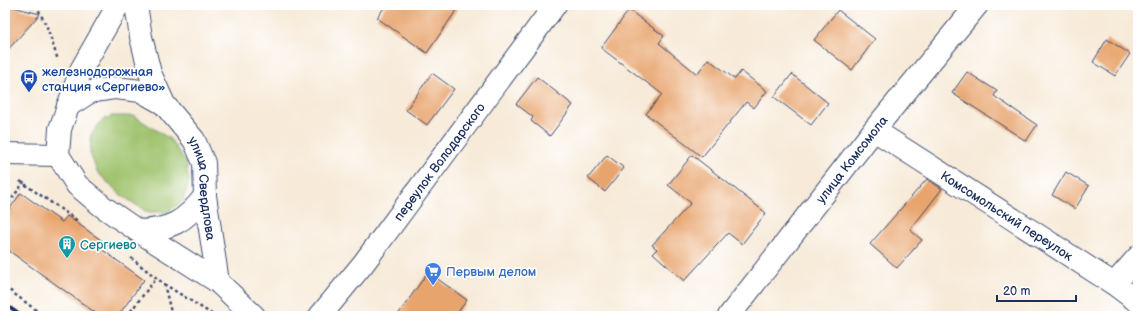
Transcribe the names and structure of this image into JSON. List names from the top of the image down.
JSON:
{
  "streets": {
    "street": [
      "улица Комсомола",
      "переулок Володарского",
      "улица Свердлова",
      "Комсомольский переулок"
    ]
  },
  "crossings": [
    ["улица Комсомола", "Комсомольский переулок"]
  ],
  "places": {
    "bus stop": ["железнодорожная станция «Сергиево»"],
    "building": ["Сергиево"],
    "supermarket": ["Первым делом"]
  },
  "scale_bar": "20 m"
}
